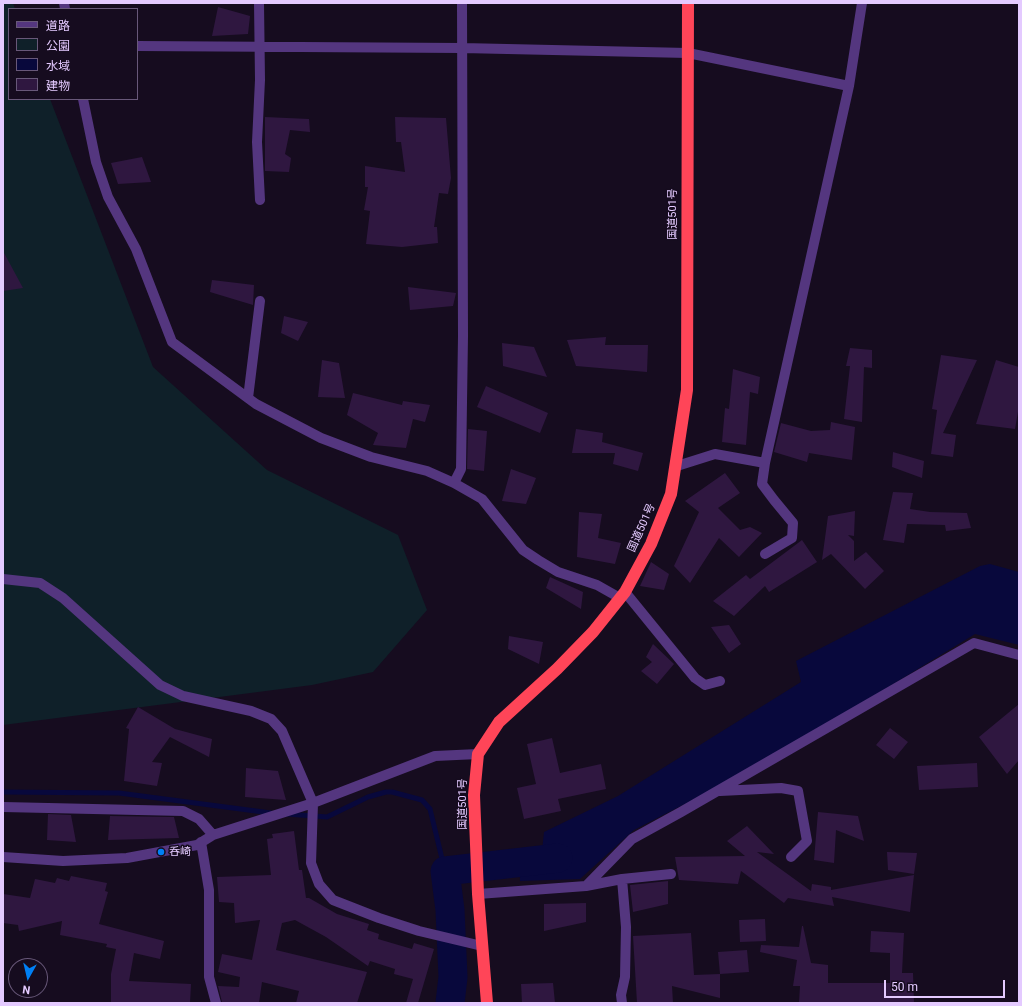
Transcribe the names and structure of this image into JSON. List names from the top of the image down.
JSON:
{
  "streets": {
    "highway": ["国道501号"]
  },
  "places": ["呑崎"],
  "legend": [
    "道路",
    "公園",
    "水域",
    "建物"
  ],
  "scale_bar": "50 m",
  "north": "bottom"
}
